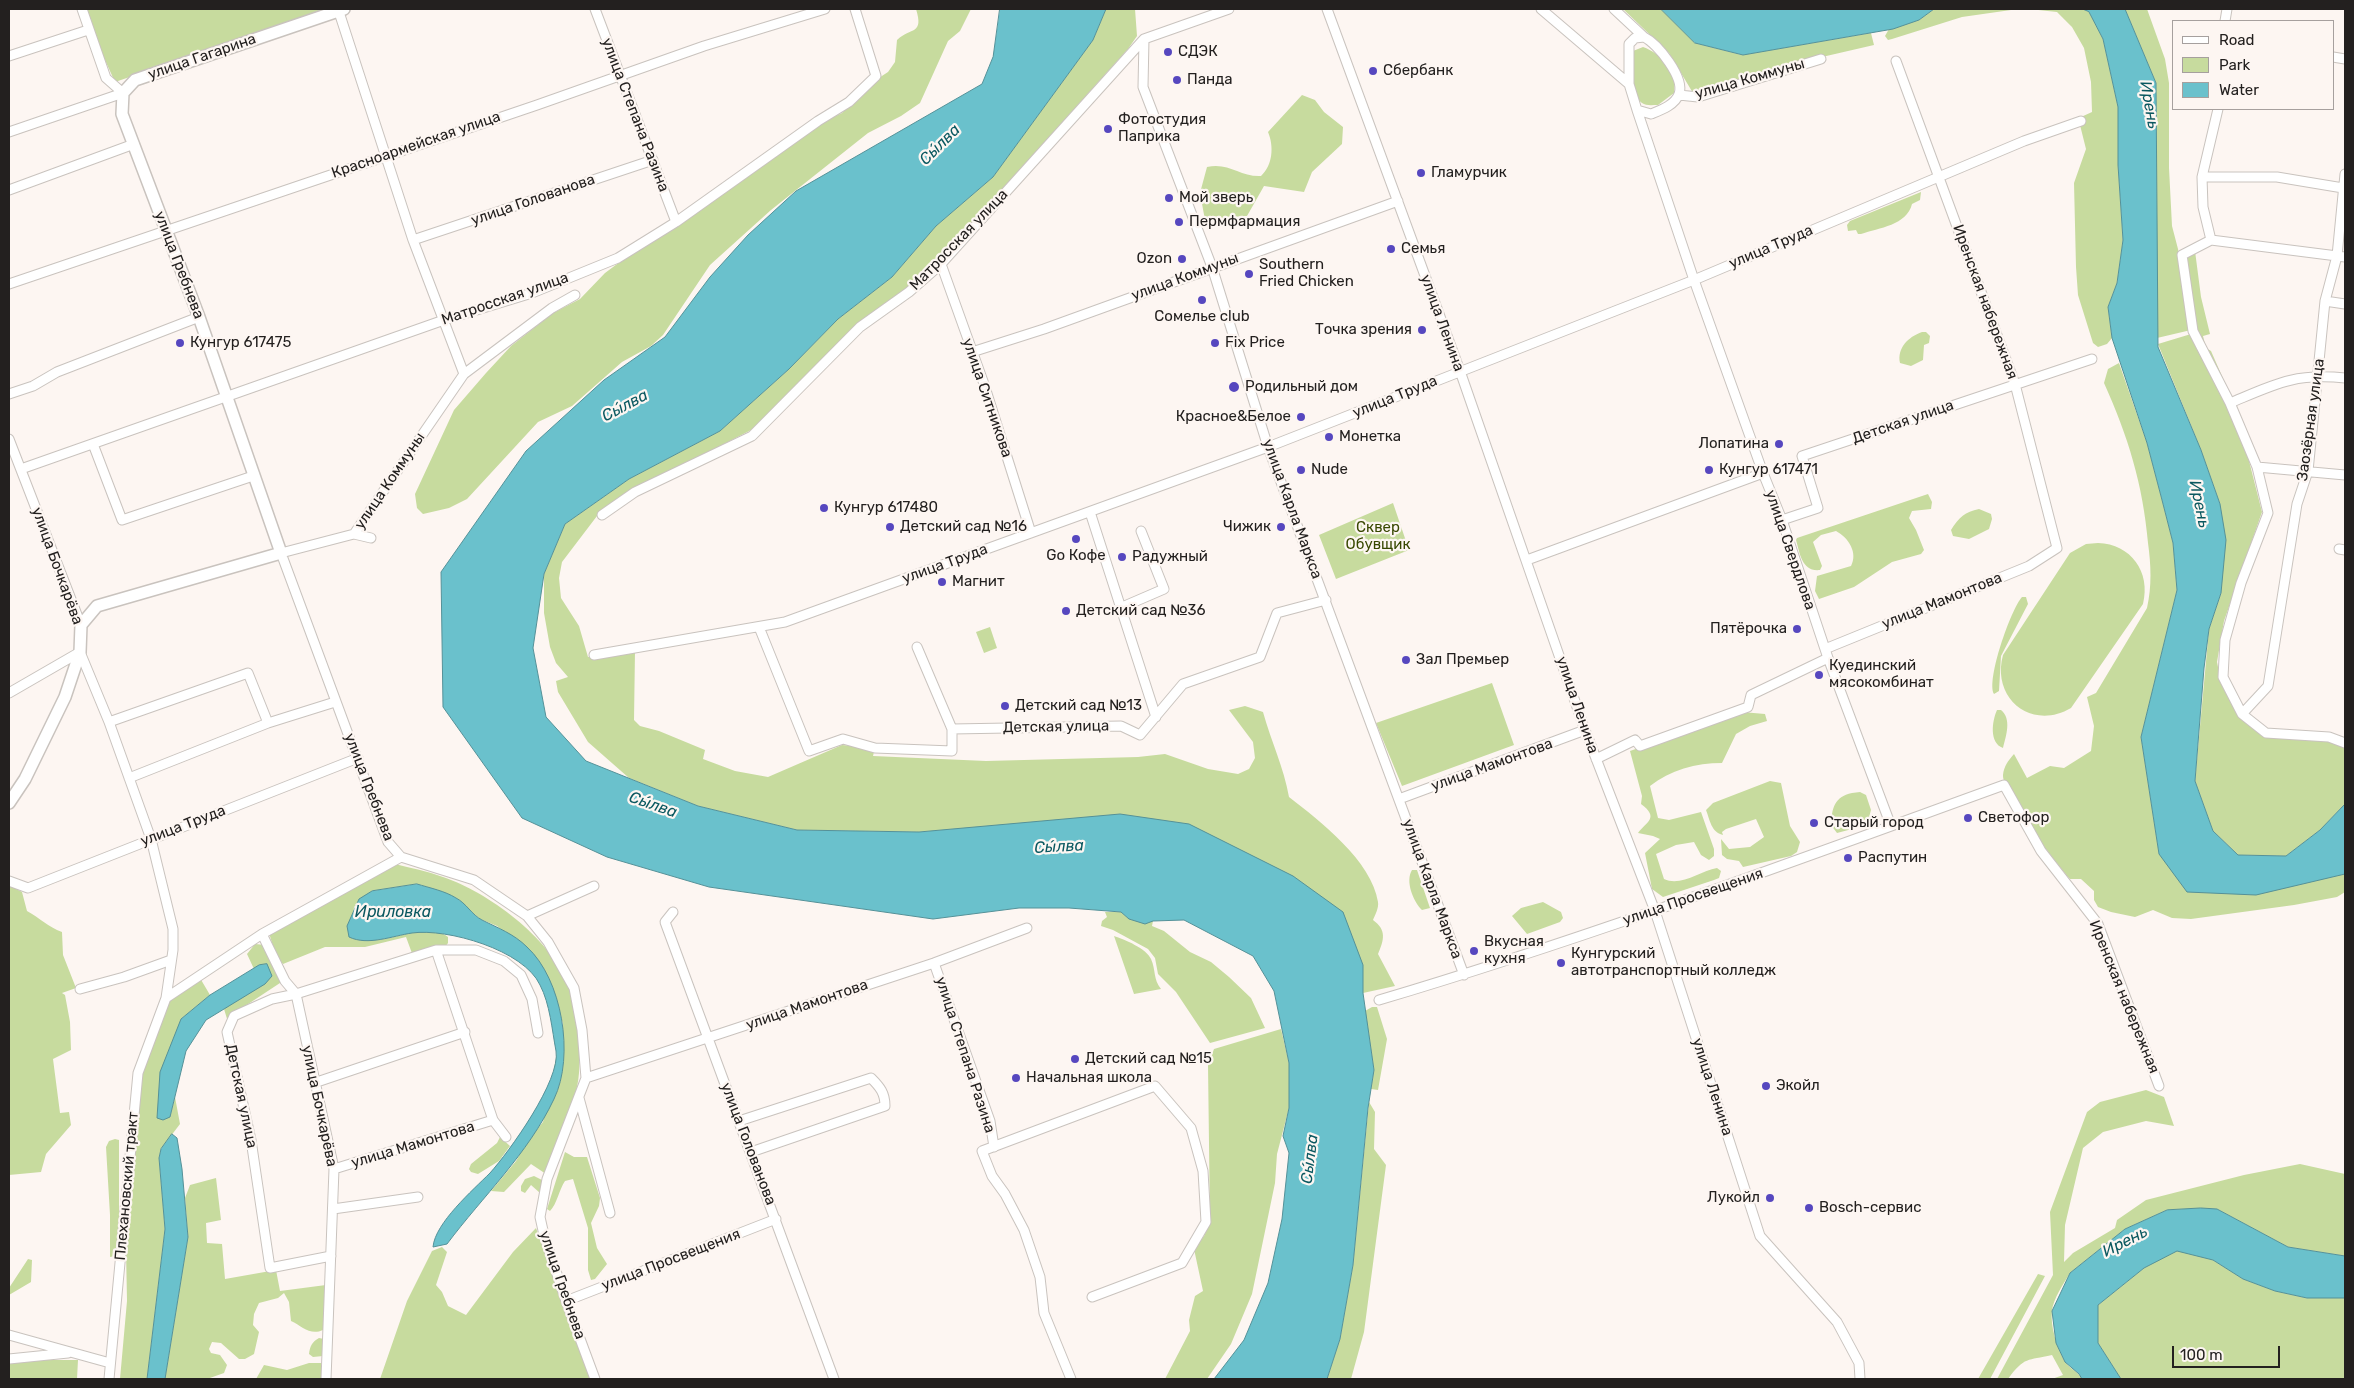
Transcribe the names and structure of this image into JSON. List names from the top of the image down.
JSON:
{
  "streets": {
    "main road": [
      "улица Гагарина",
      "улица Коммуны",
      "улица Гребнева",
      "улица Бочкарёва"
    ],
    "street": [
      "улица Степана Разина",
      "Красноармейская улица",
      "улица Голованова",
      "Матросская улица",
      "улица Труда",
      "Иренская набережная",
      "улица Ленина",
      "улица Ситникова",
      "Заозёрная улица",
      "Детская улица",
      "улица Карла Маркса",
      "улица Свердлова",
      "улица Мамонтова",
      "улица Просвещения",
      "Плехановский тракт"
    ]
  },
  "crossings": [
    ["улица Гагарина", "улица Гребнева"],
    ["улица Коммуны", "улица Гребнева"],
    ["улица Коммуны", "улица Ленина"],
    ["улица Коммуны", "улица Ситникова"],
    ["улица Коммуны", "улица Карла Маркса"],
    ["улица Коммуны", "улица Бочкарёва"],
    ["улица Степана Разина", "Красноармейская улица"],
    ["улица Степана Разина", "улица Голованова"],
    ["улица Степана Разина", "Матросская улица"],
    ["улица Степана Разина", "улица Мамонтова"],
    ["Красноармейская улица", "улица Гребнева"],
    ["улица Голованова", "улица Мамонтова"],
    ["улица Голованова", "улица Просвещения"],
    ["Матросская улица", "улица Гребнева"],
    ["Матросская улица", "улица Ситникова"],
    ["Матросская улица", "улица Карла Маркса"],
    ["Матросская улица", "улица Бочкарёва"],
    ["улица Труда", "улица Гребнева"],
    ["улица Труда", "Иренская набережная"],
    ["улица Труда", "улица Ленина"],
    ["улица Труда", "улица Ситникова"],
    ["улица Труда", "улица Карла Маркса"],
    ["улица Труда", "улица Свердлова"],
    ["улица Труда", "улица Бочкарёва"],
    ["улица Гребнева", "улица Мамонтова"],
    ["улица Гребнева", "улица Просвещения"],
    ["Иренская набережная", "Детская улица"],
    ["Иренская набережная", "улица Мамонтова"],
    ["Иренская набережная", "улица Просвещения"],
    ["улица Ленина", "улица Мамонтова"],
    ["улица Ленина", "улица Просвещения"],
    ["Детская улица", "улица Карла Маркса"],
    ["Детская улица", "улица Свердлова"],
    ["Детская улица", "улица Бочкарёва"],
    ["улица Карла Маркса", "улица Мамонтова"],
    ["улица Карла Маркса", "улица Просвещения"],
    ["улица Свердлова", "улица Мамонтова"],
    ["улица Свердлова", "улица Просвещения"],
    ["улица Бочкарёва", "улица Мамонтова"],
    ["улица Бочкарёва", "Плехановский тракт"]
  ],
  "water": ["Ирень", "Сы́лва", "Ириловка"],
  "parks": ["Сквер Обувщик"],
  "places": [
    "СДЭК",
    "Сбербанк",
    "Панда",
    "Фотостудия Паприка",
    "Гламурчик",
    "Мой зверь",
    "Пермфармация",
    "Семья",
    "Ozon",
    "Southern Fried Chicken",
    "Сомелье club",
    "Точка зрения",
    "Кунгур 617475",
    "Fix Price",
    "Родильный дом",
    "Красное&Белое",
    "Монетка",
    "Лопатина",
    "Nude",
    "Кунгур 617471",
    "Кунгур 617480",
    "Детский сад №16",
    "Чижик",
    "Go Кофе",
    "Радужный",
    "Магнит",
    "Детский сад №36",
    "Пятёрочка",
    "Зал Премьер",
    "Куединский мясокомбинат",
    "Детский сад №13",
    "Светофор",
    "Старый город",
    "Распутин",
    "Вкусная кухня",
    "Кунгурский автотранспортный колледж",
    "Детский сад №15",
    "Начальная школа",
    "Экойл",
    "Лукойл",
    "Bosch-сервис"
  ],
  "legend": ["Road", "Park", "Water"],
  "scale_bar": "100 m"
}
